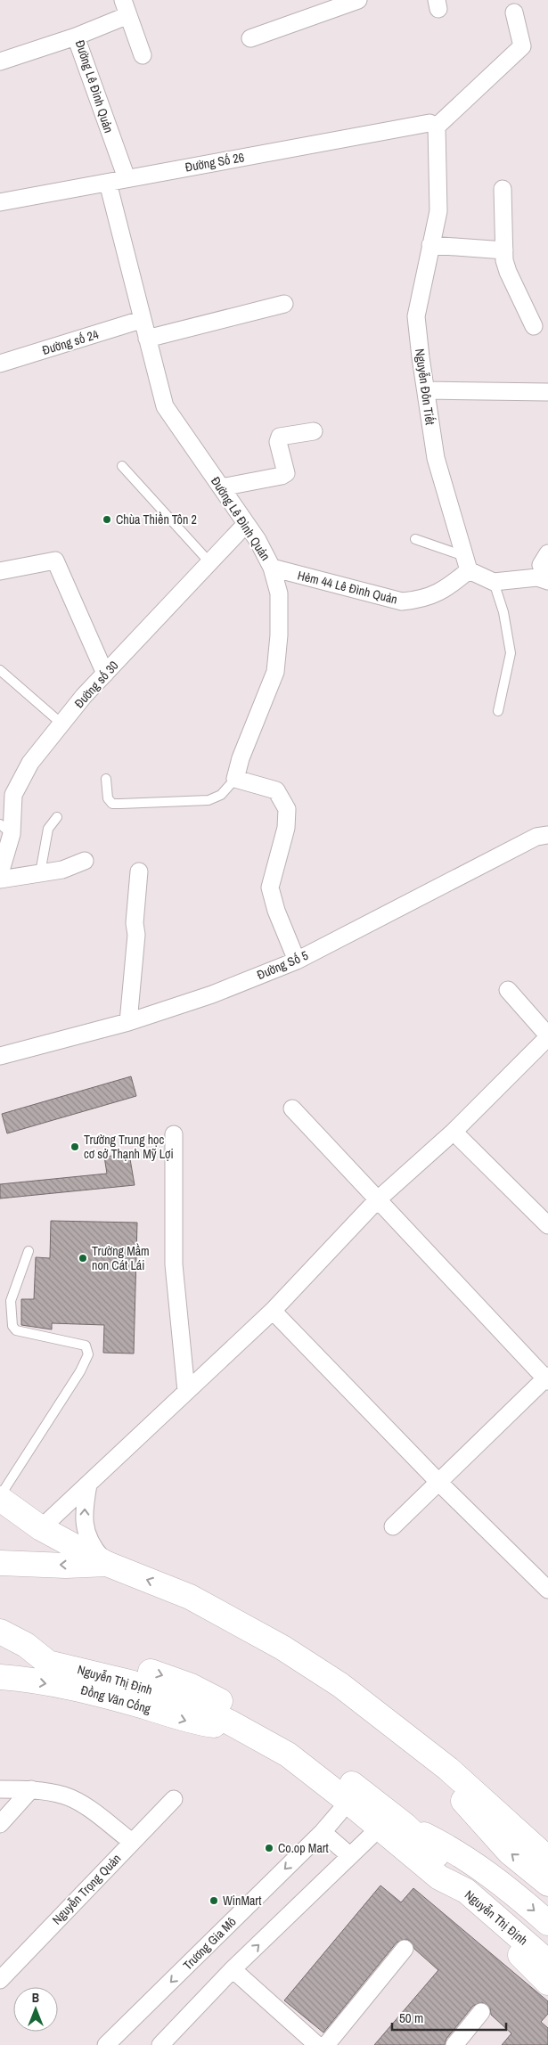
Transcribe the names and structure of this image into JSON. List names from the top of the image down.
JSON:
{
  "streets": {
    "main road": ["Nguyễn Thị Định", "Đồng Văn Cống"],
    "street": [
      "Đường Lê Đình Quản",
      "Đường Số 26",
      "Đường số 24",
      "Nguyễn Đôn Tiết",
      "Hẻm 44 Lê Đình Quản",
      "Đường số 30",
      "Đường Số 5",
      "Nguyễn Trọng Quản",
      "Trương Gia Mô"
    ]
  },
  "crossings": [
    ["Đường Lê Đình Quản", "Đường Số 26"],
    ["Đường Lê Đình Quản", "Đường số 24"],
    ["Đường Lê Đình Quản", "Hẻm 44 Lê Đình Quản"],
    ["Đường Lê Đình Quản", "Đường số 30"],
    ["Đường Số 26", "Nguyễn Đôn Tiết"],
    ["Nguyễn Đôn Tiết", "Hẻm 44 Lê Đình Quản"],
    ["Nguyễn Thị Định", "Đồng Văn Cống"],
    ["Nguyễn Thị Định", "Trương Gia Mô"]
  ],
  "places": [
    "Chùa Thiền Tôn 2",
    "Trường Trung học cơ sở Thạnh Mỹ Lợi",
    "Trường Mầm non Cát Lái",
    "Co.op Mart",
    "WinMart"
  ],
  "scale_bar": "50 m",
  "north": "top"
}
